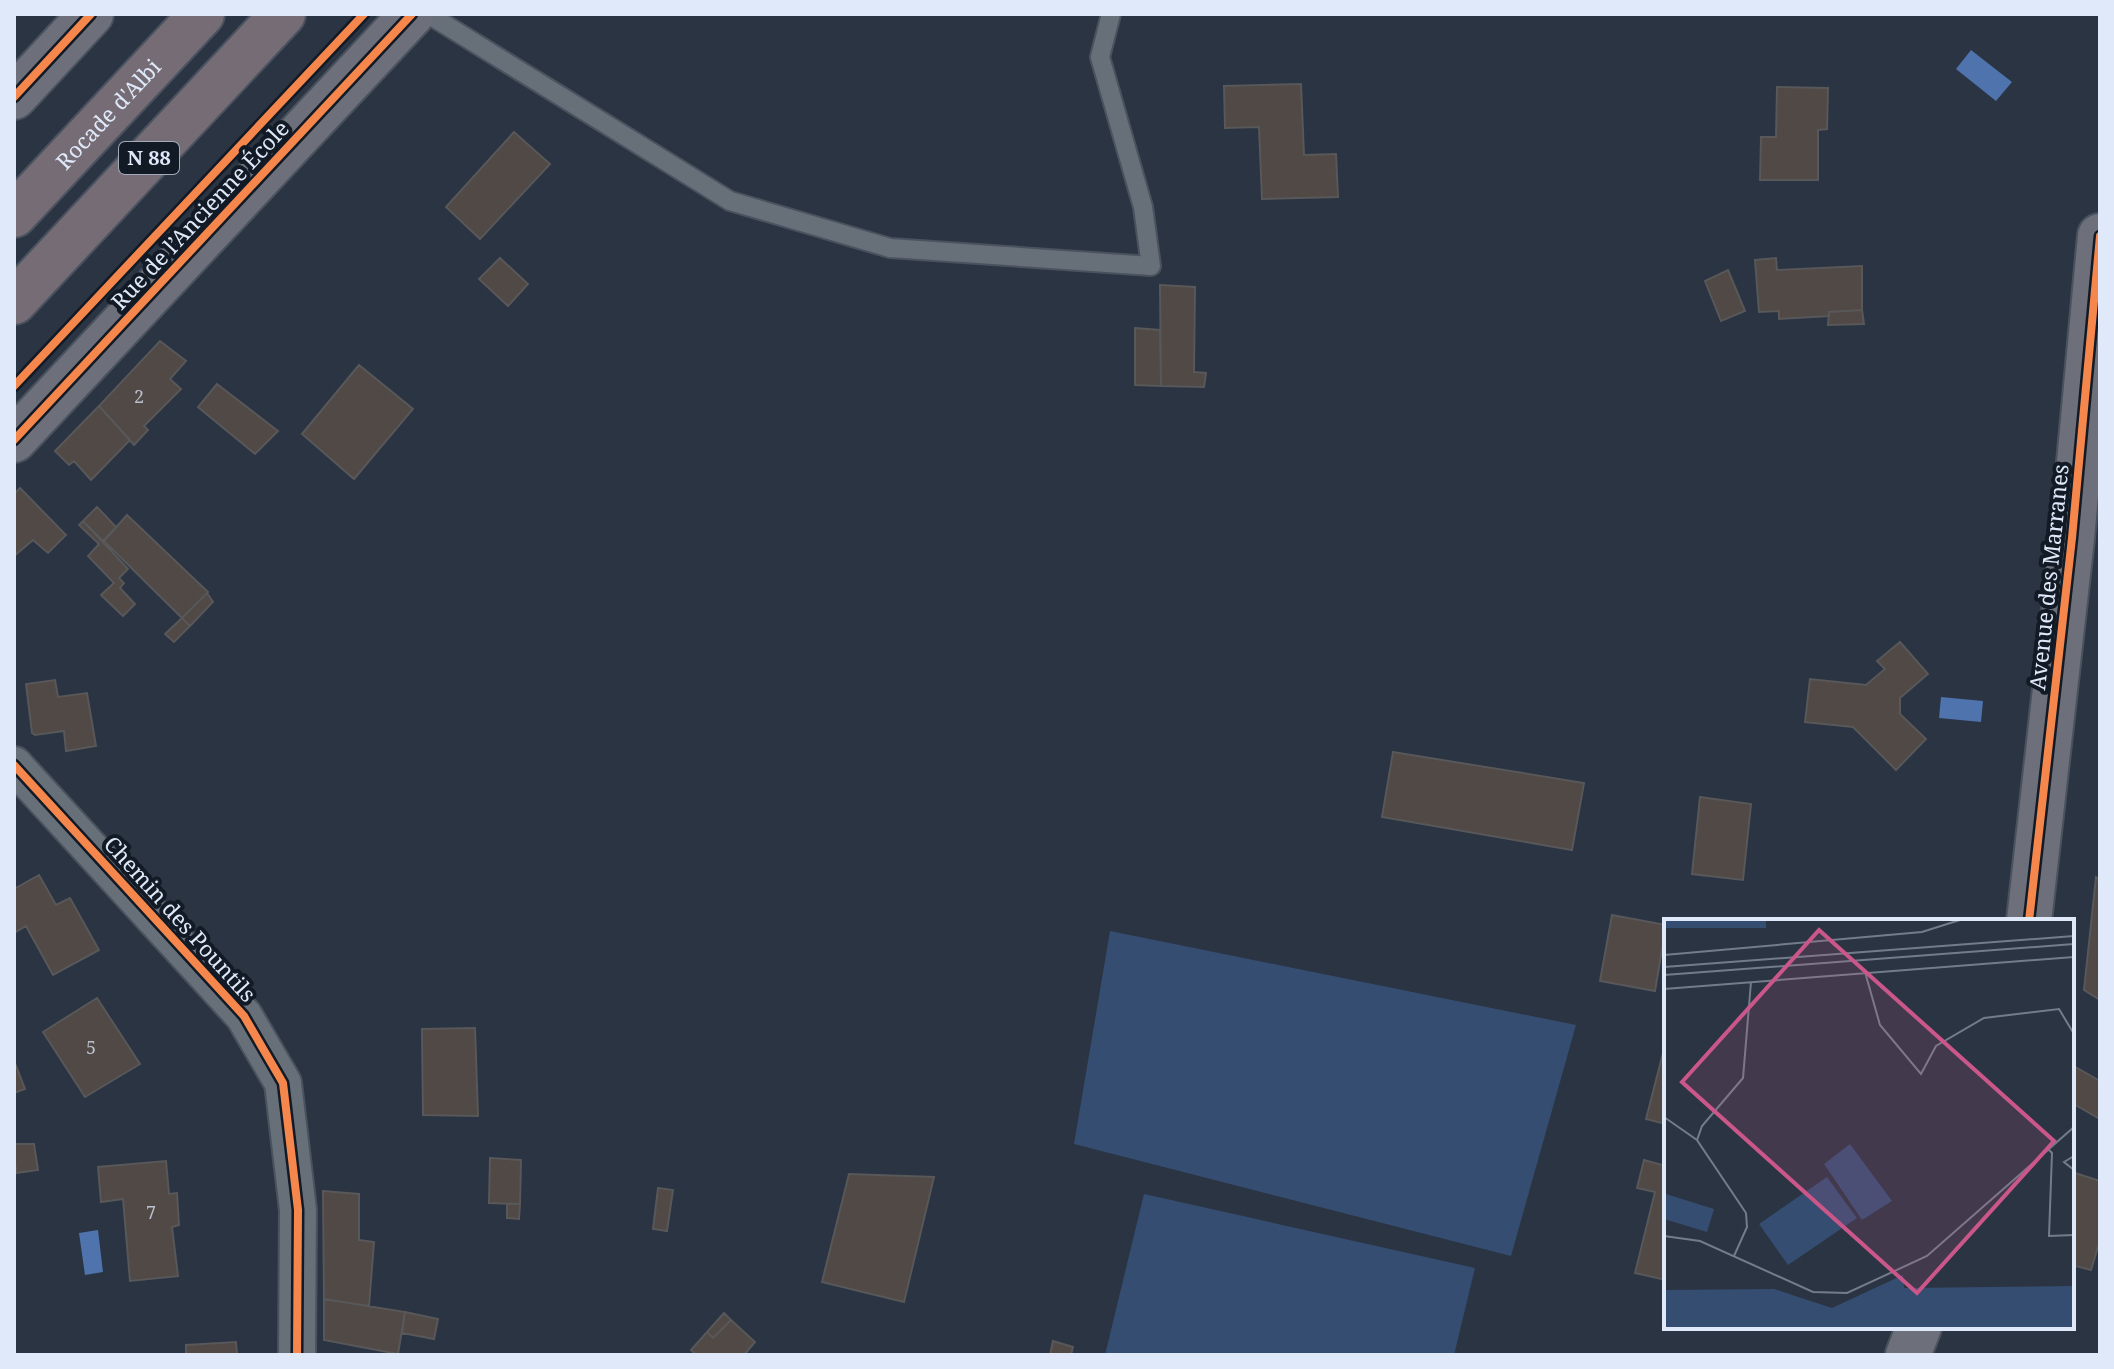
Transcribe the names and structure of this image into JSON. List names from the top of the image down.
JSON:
{
  "streets": {
    "highway": ["Rocade d'Albi", "N 88"],
    "street": ["Rue de l’Ancienne École", "Avenue des Marranes", "Chemin des Pountils"]
  },
  "house_numbers": ["2", "5", "7"]
}
